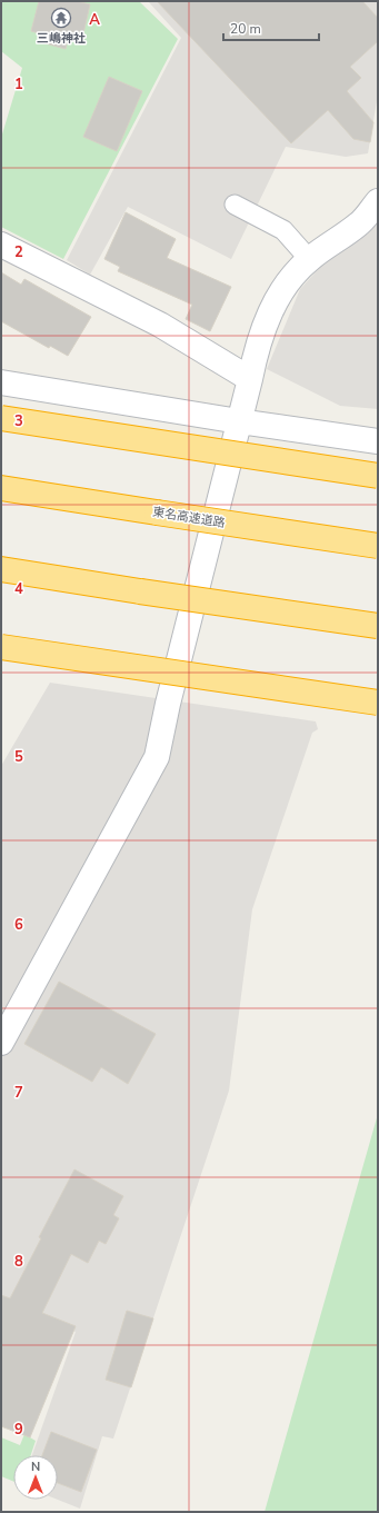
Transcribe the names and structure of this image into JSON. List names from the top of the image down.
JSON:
{
  "streets": {
    "highway": ["東名高速道路"]
  },
  "places": {
    "temple": ["三嶋神社"]
  },
  "scale_bar": "20 m",
  "north": "top",
  "grid": {
    "columns": ["A"],
    "rows": [
      "1",
      "2",
      "3",
      "4",
      "5",
      "6",
      "7",
      "8",
      "9"
    ]
  }
}
